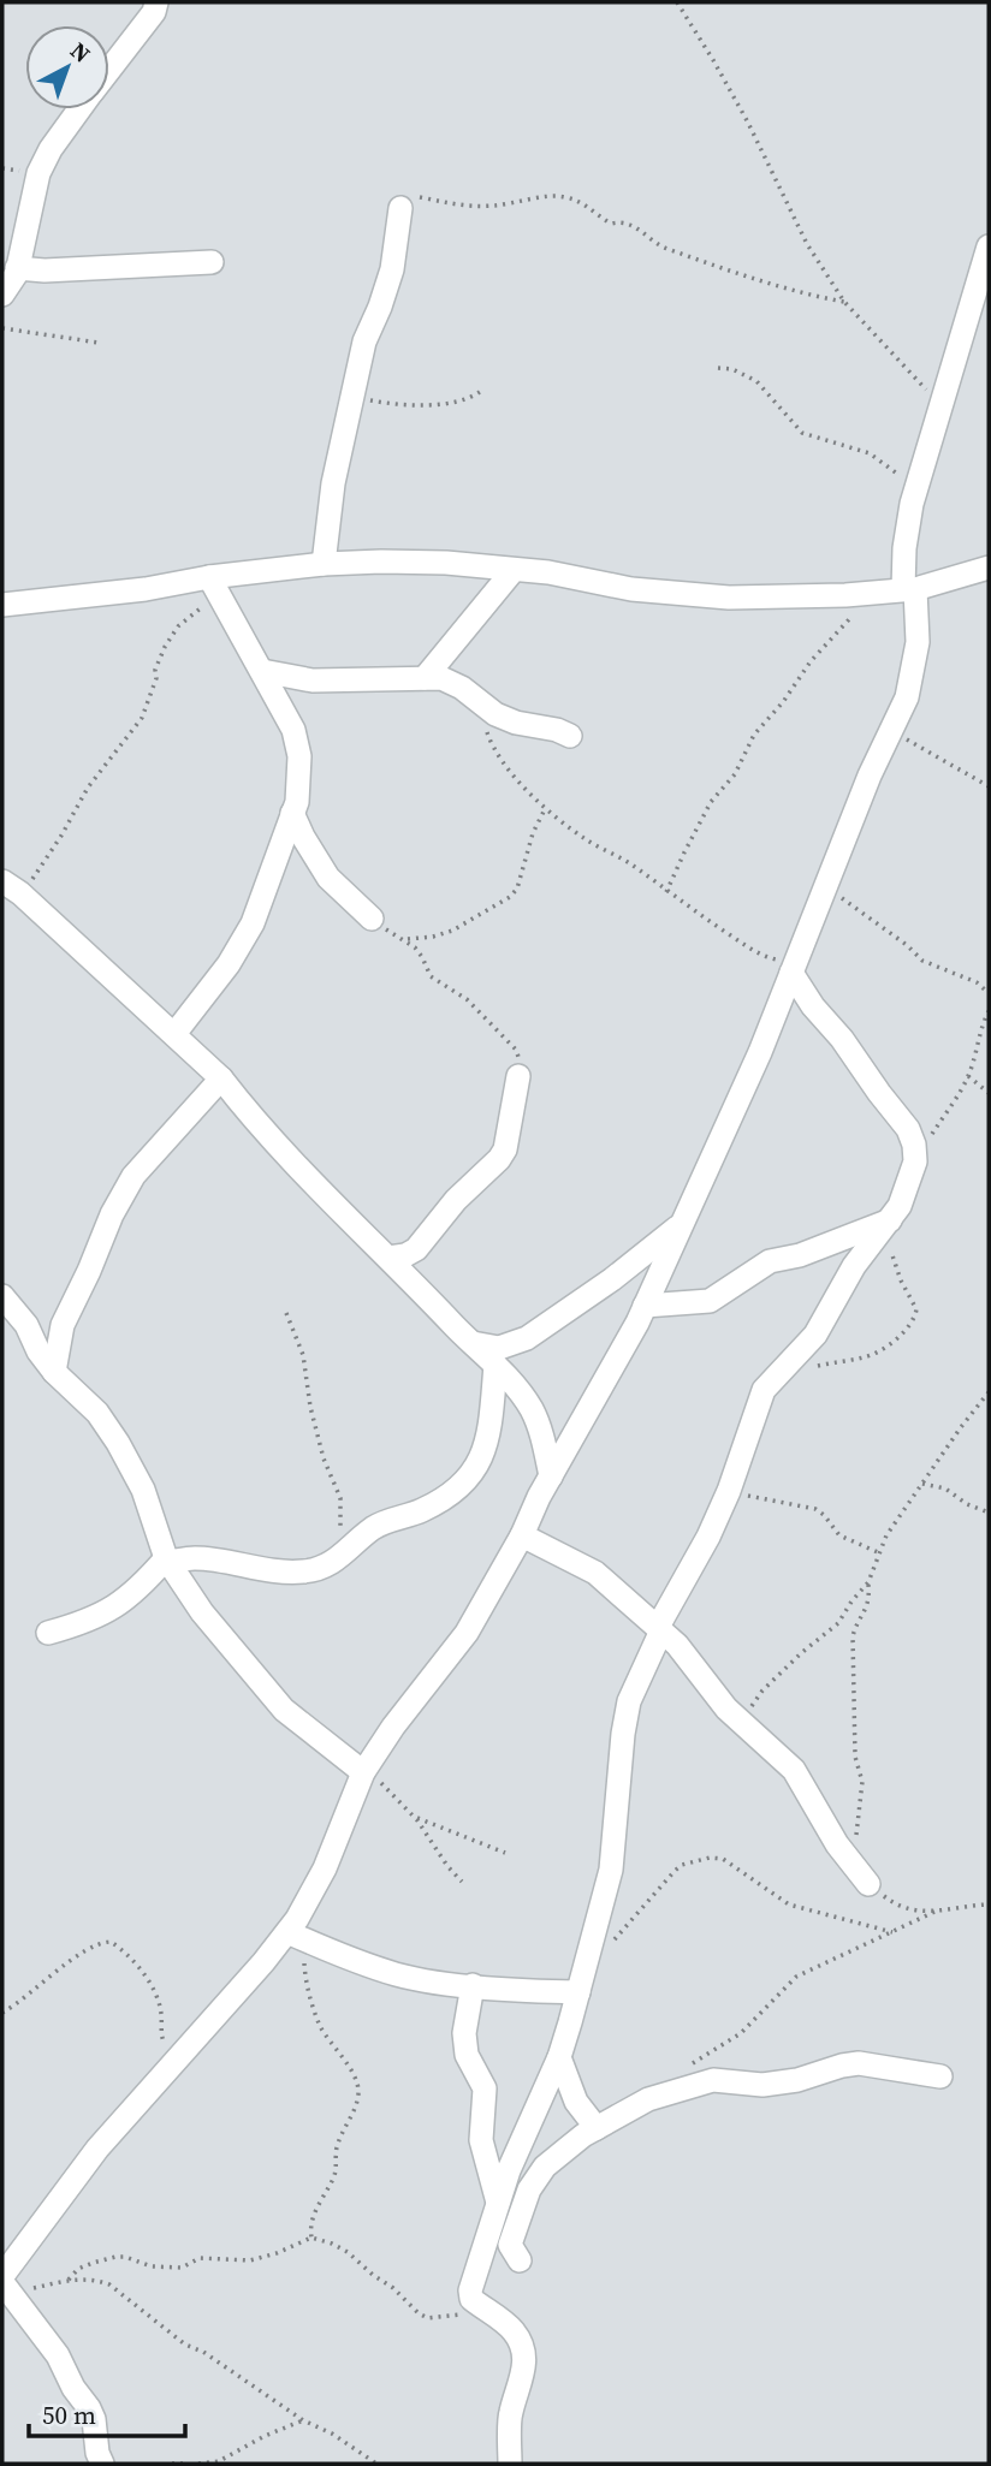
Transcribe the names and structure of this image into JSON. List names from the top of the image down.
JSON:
{
  "scale_bar": "50 m",
  "north": "top right"
}
